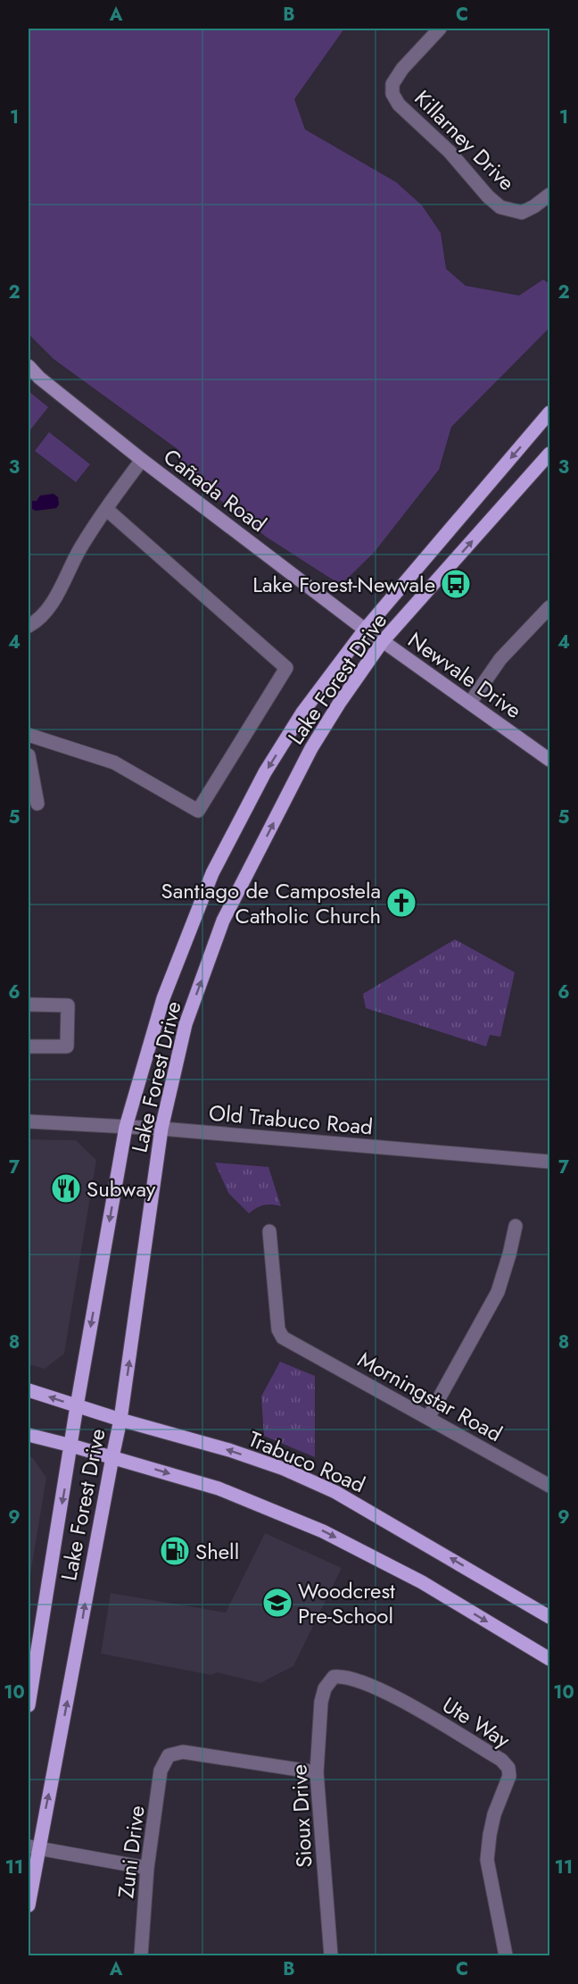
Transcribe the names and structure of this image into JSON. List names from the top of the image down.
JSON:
{
  "streets": {
    "main road": ["Lake Forest Drive", "Trabuco Road"],
    "street": [
      "Killarney Drive",
      "Cañada Road",
      "Newvale Drive",
      "Old Trabuco Road",
      "Morningstar Road",
      "Ute Way",
      "Sioux Drive",
      "Zuni Drive"
    ]
  },
  "crossings": [
    ["Cañada Road", "Newvale Drive"],
    ["Cañada Road", "Lake Forest Drive"],
    ["Newvale Drive", "Lake Forest Drive"],
    ["Lake Forest Drive", "Old Trabuco Road"],
    ["Lake Forest Drive", "Trabuco Road"],
    ["Ute Way", "Sioux Drive"],
    ["Sioux Drive", "Zuni Drive"]
  ],
  "places": {
    "bus stop": ["Lake Forest-Newvale"],
    "church": ["Santiago de Campostela Catholic Church"],
    "restaurant": ["Subway"],
    "fuel station": ["Shell"],
    "school or university": ["Woodcrest Pre-School"]
  },
  "grid": {
    "columns": ["A", "B", "C"],
    "rows": [
      "1",
      "2",
      "3",
      "4",
      "5",
      "6",
      "7",
      "8",
      "9",
      "10",
      "11"
    ]
  }
}
